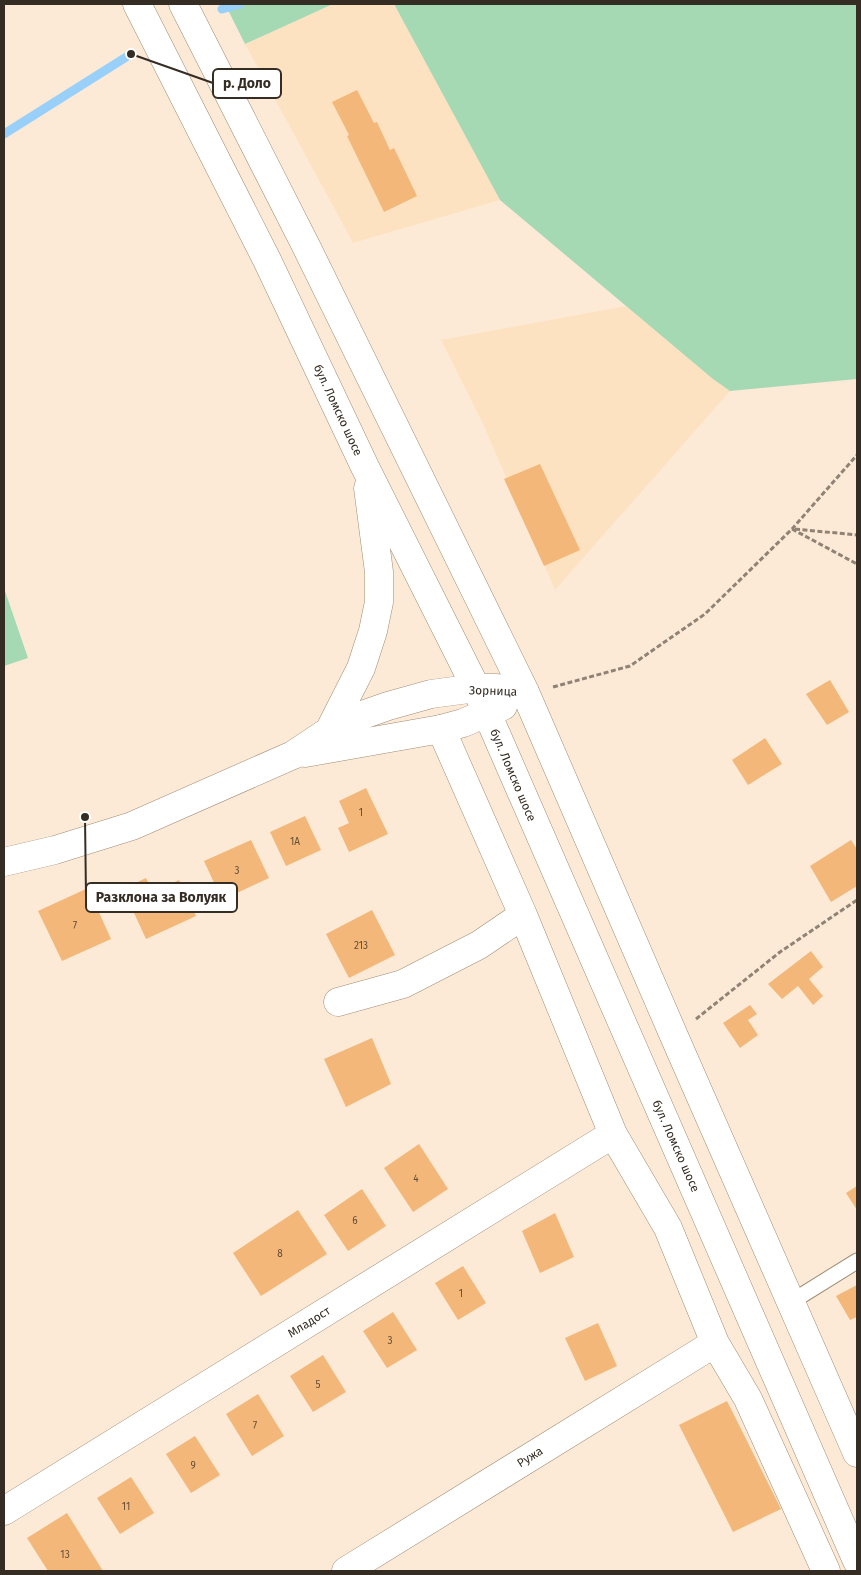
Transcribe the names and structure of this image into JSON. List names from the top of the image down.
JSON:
{
  "streets": {
    "main road": [
      "бул. Ломско шосе",
      "Зорница",
      "Младост",
      "Ружа"
    ]
  },
  "crossings": [
    ["бул. Ломско шосе", "Зорница"]
  ],
  "places": ["р. Доло", "Разклона за Волуяк"],
  "house_numbers": [
    "1",
    "1А",
    "3",
    "7",
    "213",
    "4",
    "6",
    "8",
    "1",
    "3",
    "5",
    "7",
    "9",
    "11",
    "13"
  ]
}
